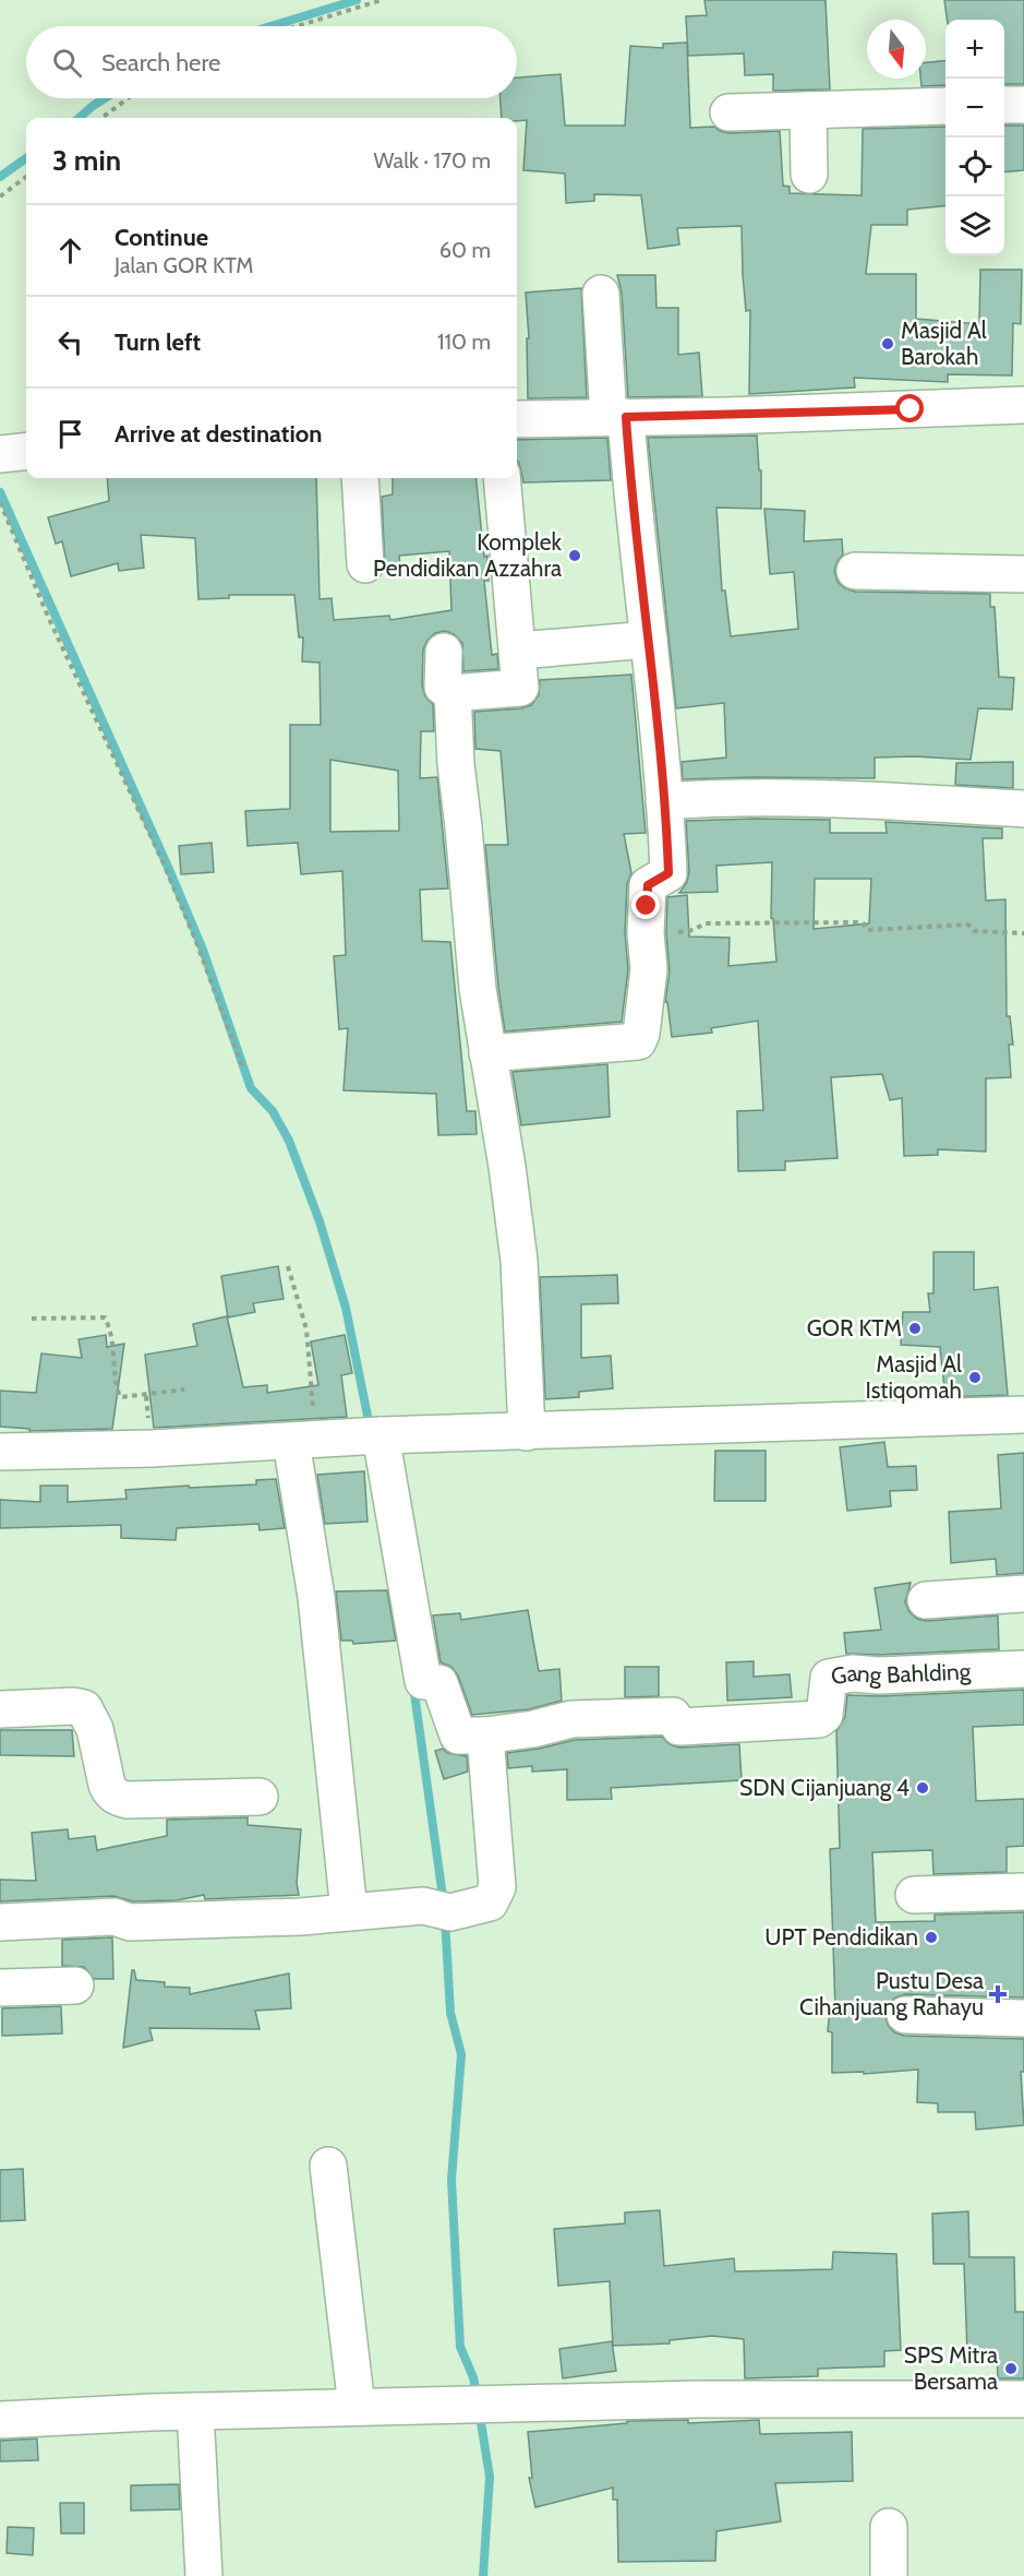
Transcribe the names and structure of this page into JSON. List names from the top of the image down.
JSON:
{
  "streets": {
    "street": ["Gang Bahlding"]
  },
  "places": {
    "other": [
      "Masjid Al Barokah",
      "Komplek Pendidikan Azzahra",
      "GOR KTM",
      "Masjid Al Istiqomah",
      "SDN Cijanjuang 4",
      "UPT Pendidikan",
      "SPS Mitra Bersama"
    ],
    "health": ["Pustu Desa Cihanjuang Rahayu"]
  },
  "north": "bottom",
  "page": {
    "map_buttons": ["+", "−"],
    "search": "Search here",
    "heading": ["3 min", "Walk · 170 m"],
    "list": [
      ["Continue", "Jalan GOR KTM", "60 m"],
      ["Turn left", "110 m"],
      "Arrive at destination"
    ]
  }
}
